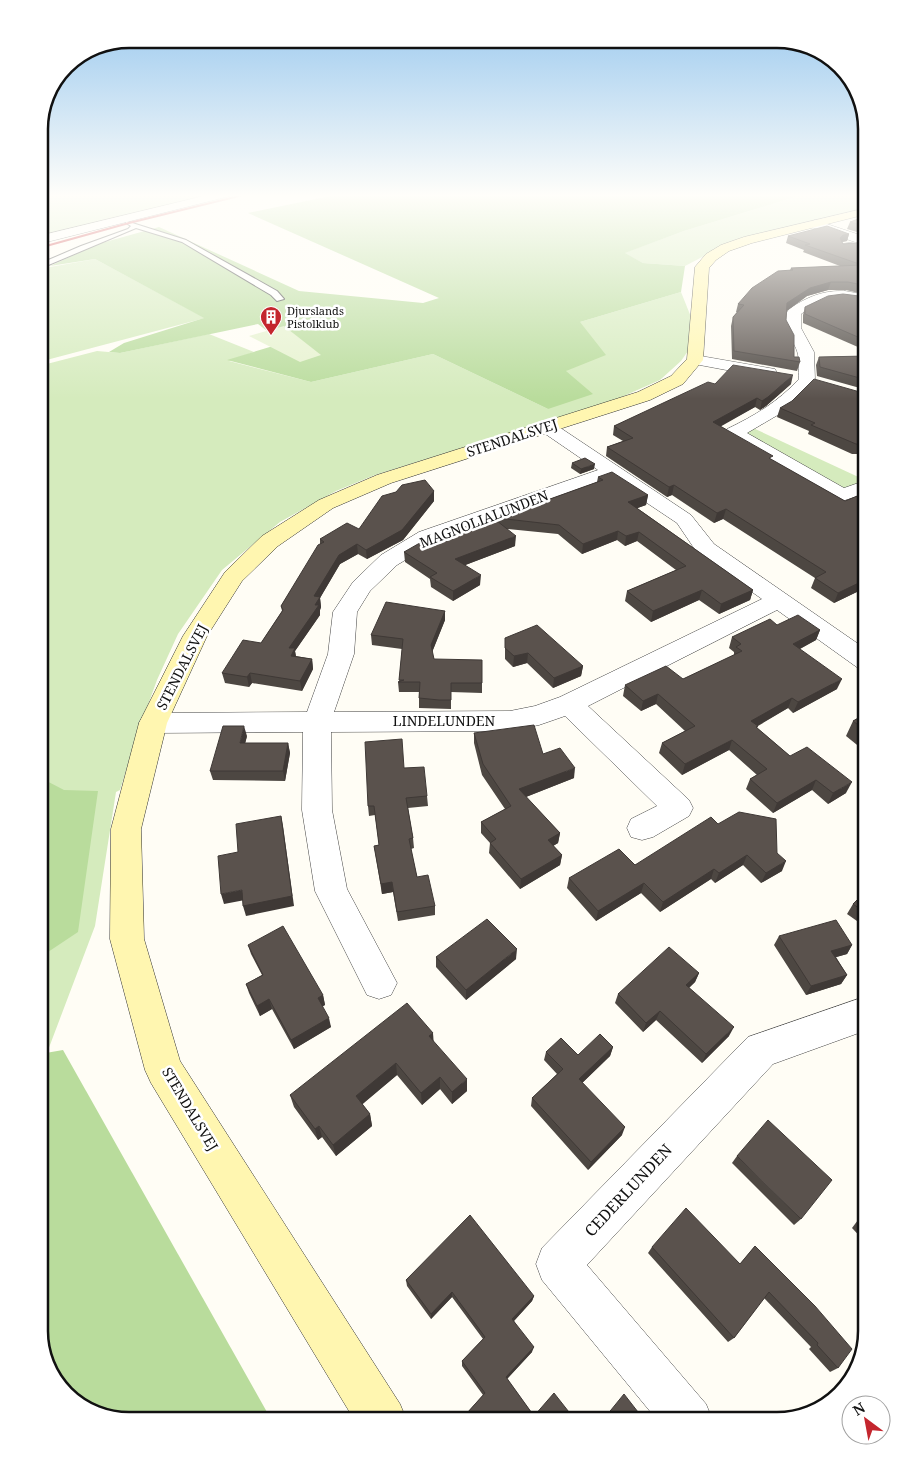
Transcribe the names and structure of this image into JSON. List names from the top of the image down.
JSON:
{
  "streets": {
    "street": [
      "STENDALSVEJ",
      "MAGNOLIALUNDEN",
      "LINDELUNDEN",
      "CEDERLUNDEN"
    ]
  },
  "crossings": [
    ["STENDALSVEJ", "LINDELUNDEN"],
    ["MAGNOLIALUNDEN", "LINDELUNDEN"]
  ],
  "places": {
    "building": ["Djurslands Pistolklub"]
  },
  "north": "top left"
}
